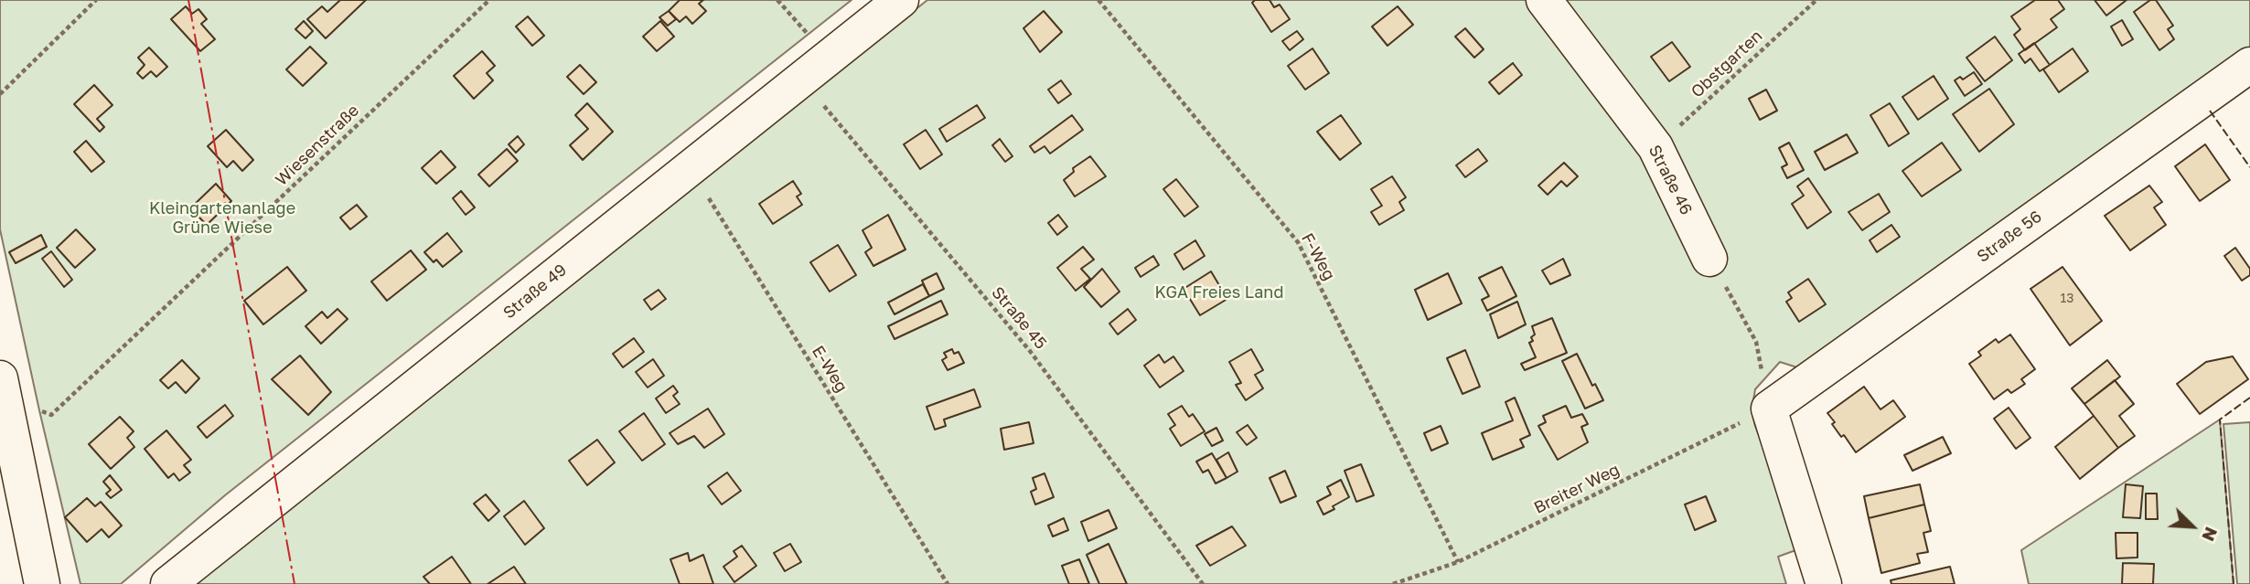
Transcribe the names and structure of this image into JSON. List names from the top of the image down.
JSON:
{
  "streets": {
    "street": ["Straße 46", "Straße 56", "Straße 49"],
    "path": [
      "Obstgarten",
      "Wiesenstraße",
      "F-Weg",
      "Straße 45",
      "E-Weg",
      "Breiter Weg"
    ]
  },
  "crossings": [
    ["Obstgarten", "Straße 46"],
    ["Straße 56", "Breiter Weg"],
    ["F-Weg", "Breiter Weg"],
    ["Straße 49", "Straße 45"],
    ["Straße 49", "E-Weg"]
  ],
  "parks": ["Kleingartenanlage Grüne Wiese", "KGA Freies Land"],
  "house_numbers": ["13"],
  "north": "bottom right"
}
